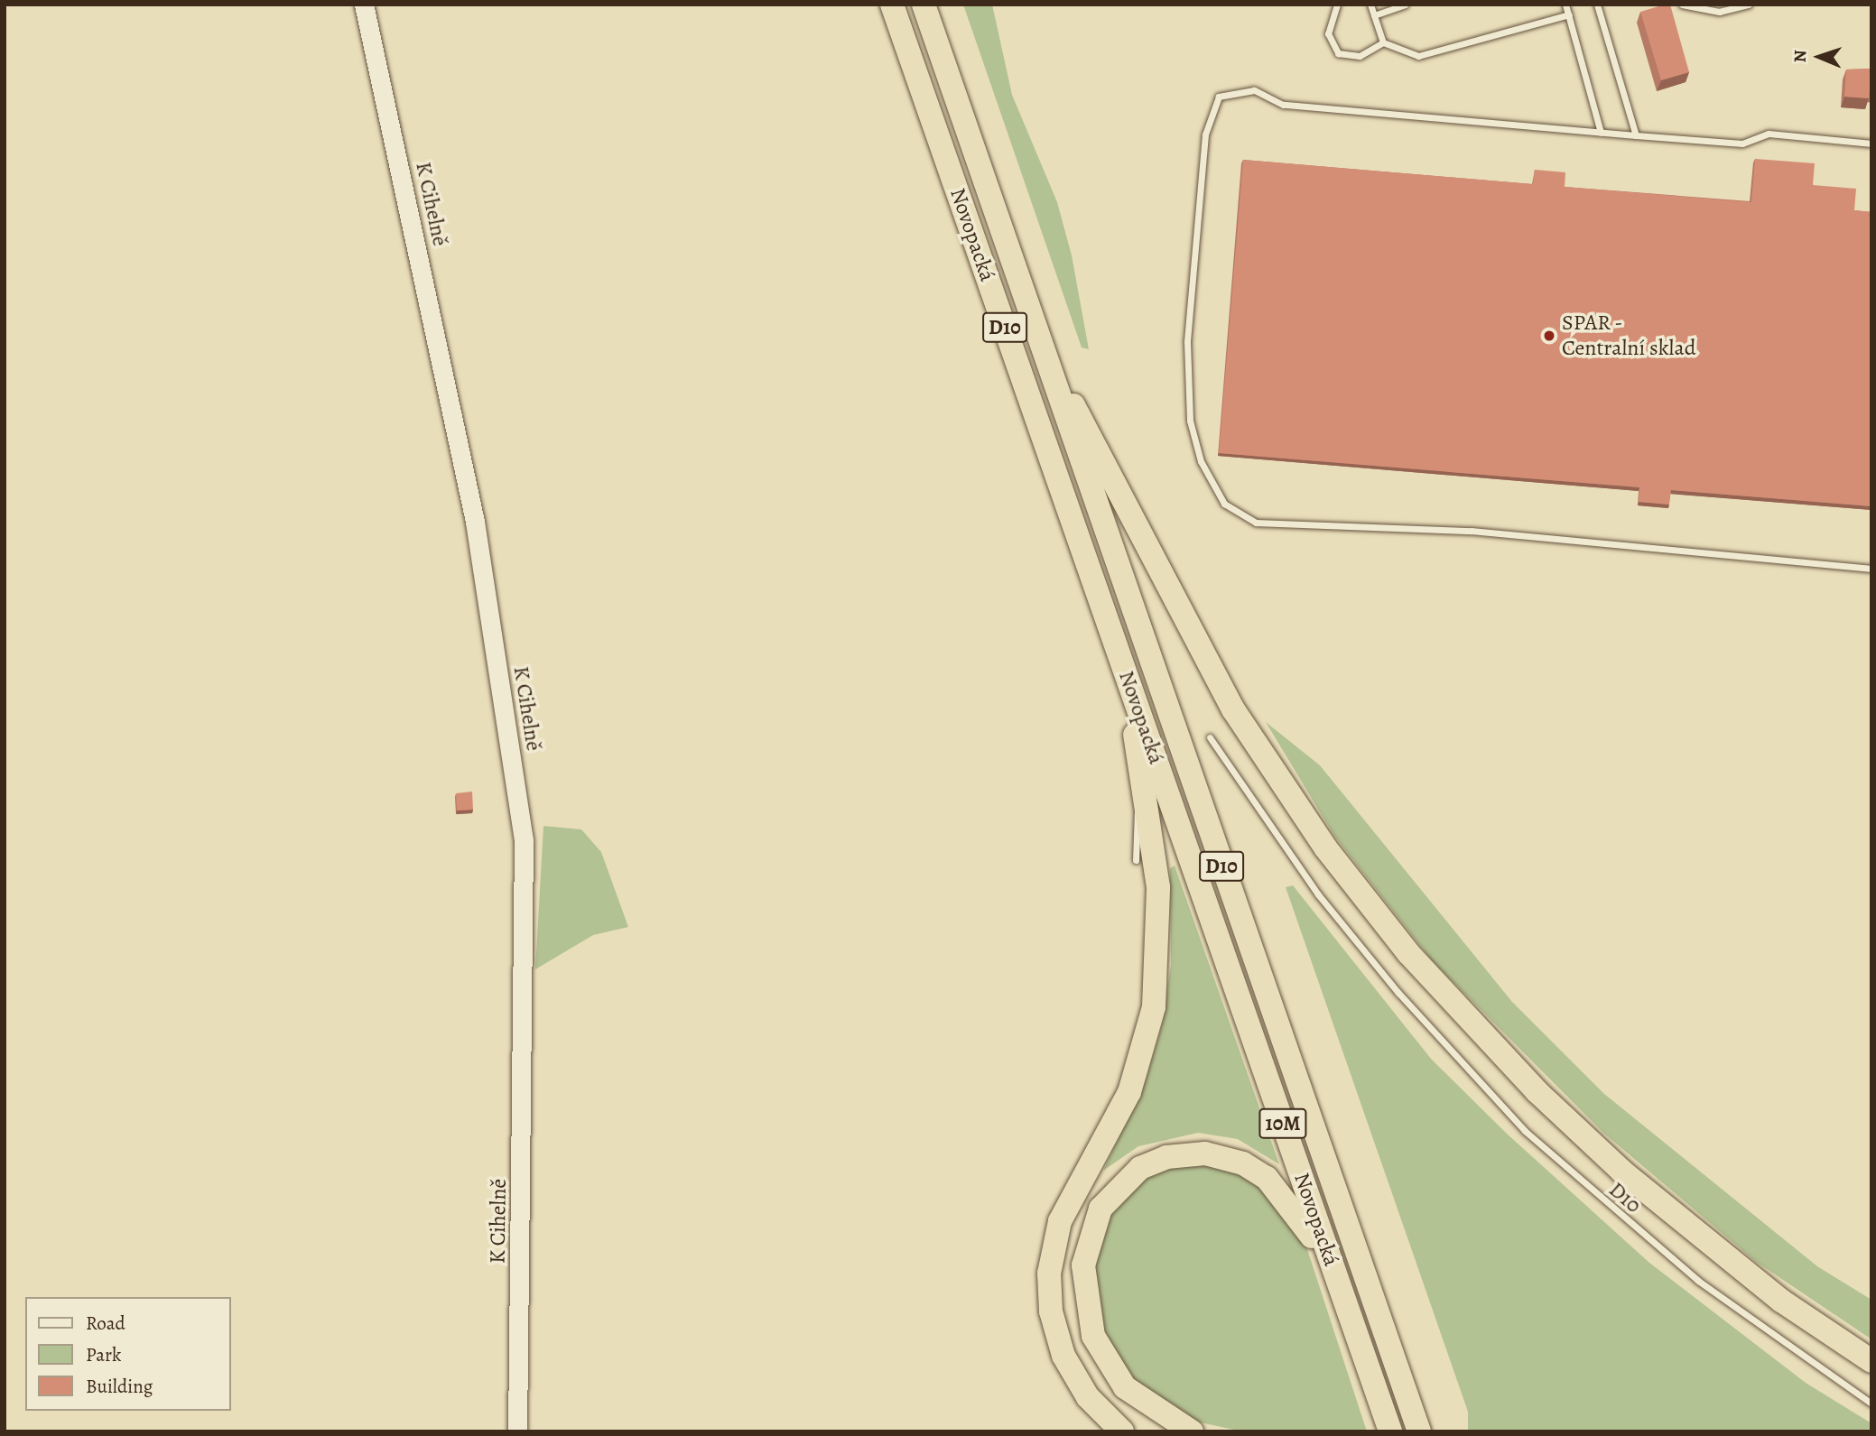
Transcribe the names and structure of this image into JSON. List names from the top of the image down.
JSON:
{
  "streets": {
    "highway": ["Novopacká", "D10", "10M"],
    "street": ["K Cihelně"]
  },
  "places": ["SPAR - Centralní sklad"],
  "legend": ["Road", "Park", "Building"],
  "north": "left"
}
